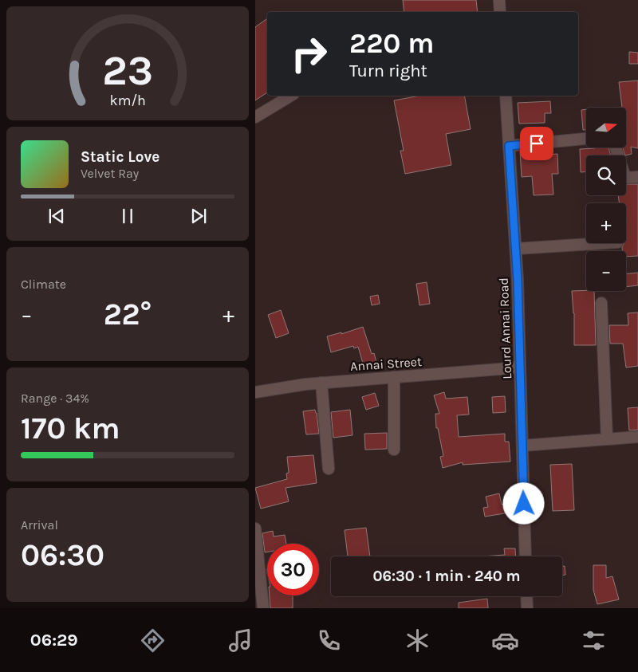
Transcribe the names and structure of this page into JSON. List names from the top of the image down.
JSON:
{
  "streets": {
    "street": ["Lourd Annai Road", "Annai Street"]
  },
  "crossings": [
    ["Lourd Annai Road", "Annai Street"]
  ],
  "north": "right",
  "page": {
    "turn": ["220 m", "Turn right"],
    "map_buttons": ["+", "−"],
    "song": ["Static Love", "Velvet Ray"],
    "tile": [
      "Climate",
      ["Range · 34%", "170 km"],
      ["Arrival", "06:30"]
    ],
    "heat": ["−", "22°", "+"],
    "limit": "30",
    "trip": "06:30 · 1 min · 240 m",
    "tabs": "06:29",
    "gauge": ["23", "km/h"]
  }
}
